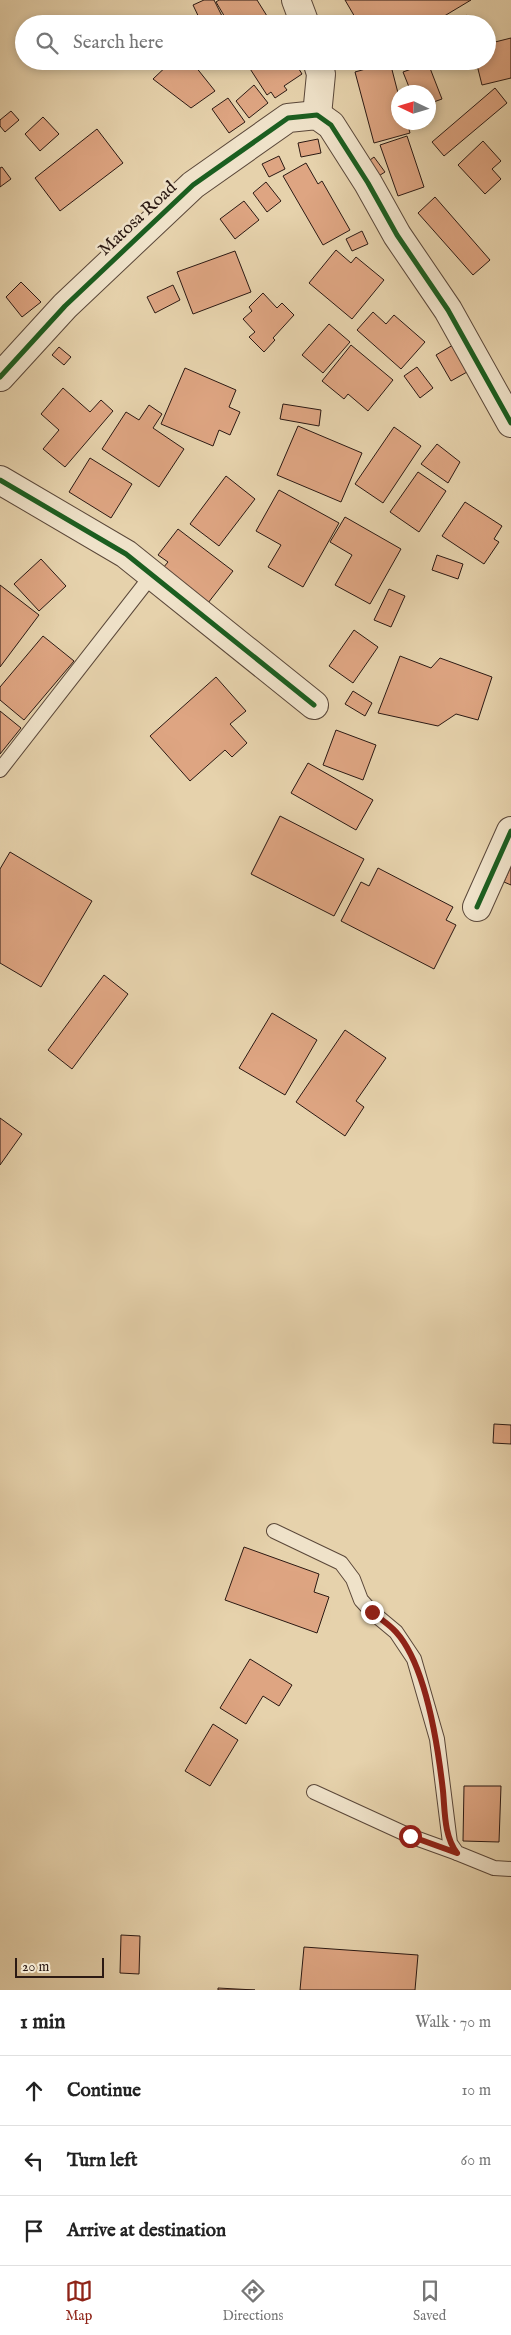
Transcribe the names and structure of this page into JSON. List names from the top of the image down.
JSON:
{
  "streets": {
    "street": ["Matosa Road"]
  },
  "scale_bar": "20 m",
  "north": "left",
  "page": {
    "search": "Search here",
    "scale": "20 m",
    "heading": ["1 min", "Walk · 70 m"],
    "list": [
      ["Continue", "10 m"],
      ["Turn left", "60 m"],
      "Arrive at destination"
    ],
    "nav": ["Map", "Directions", "Saved"]
  }
}
